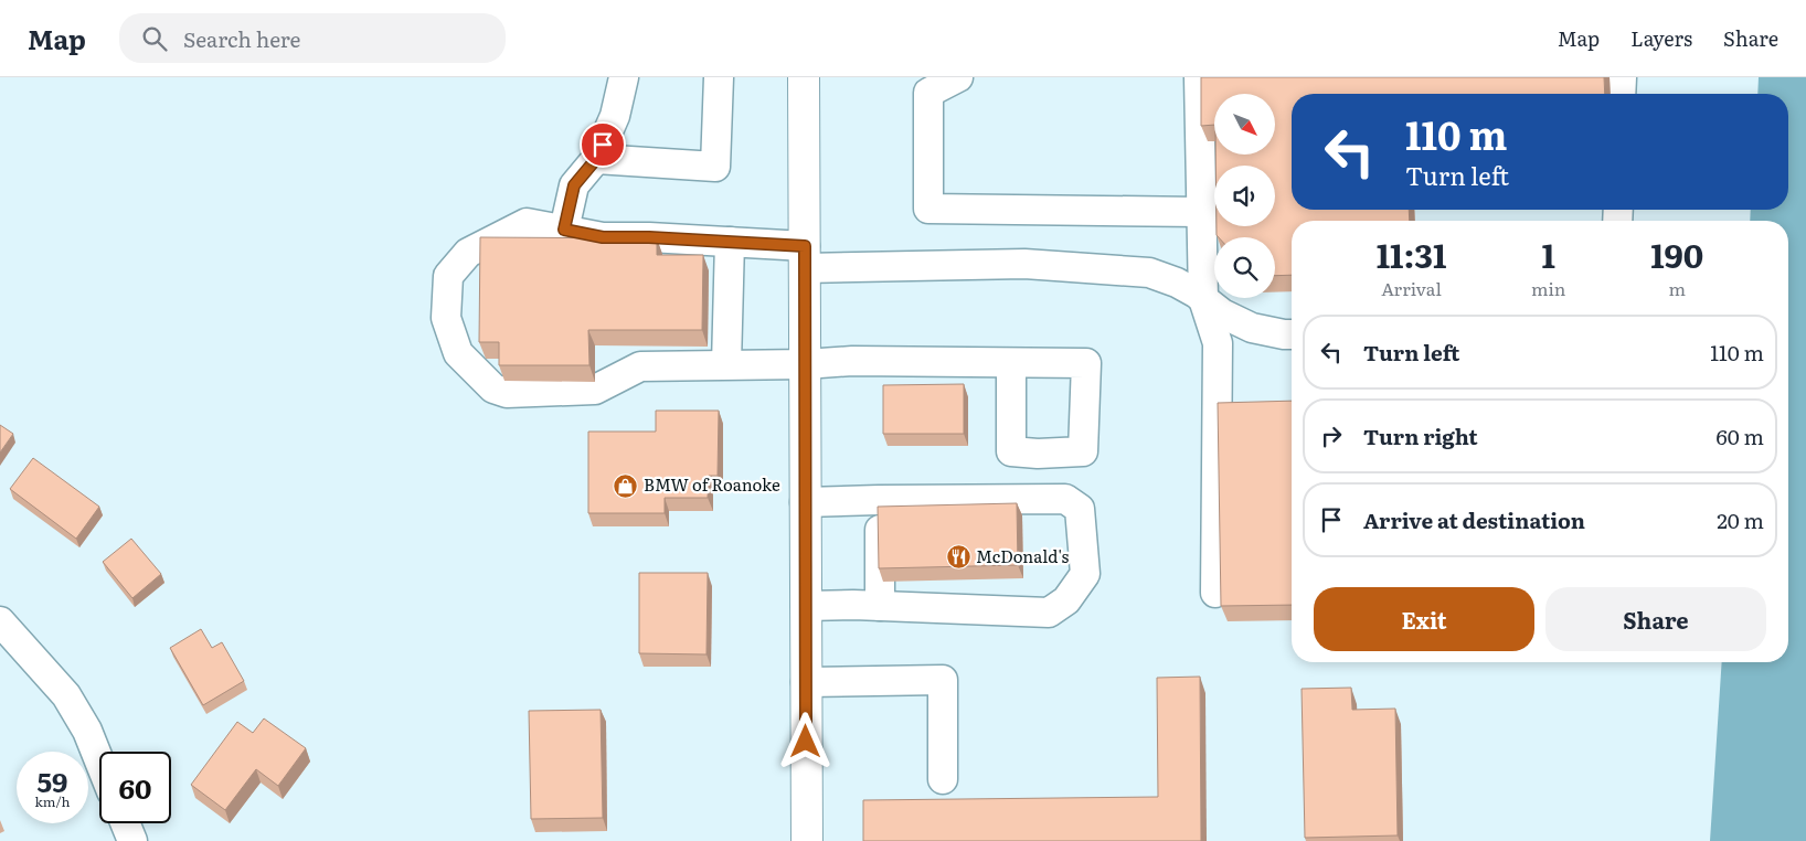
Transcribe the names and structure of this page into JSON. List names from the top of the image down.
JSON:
{
  "places": {
    "shop": ["BMW of Roanoke"],
    "restaurant": ["McDonald's"]
  },
  "north": "bottom right",
  "page": {
    "header": "Map",
    "search": "Search here",
    "nav": ["Map", "Layers", "Share"],
    "turn": ["110 m", "Turn left"],
    "eta": [
      "11:31",
      "Arrival",
      "1",
      "min",
      "190",
      "m"
    ],
    "list": [
      {
        "name": "Turn left",
        "value": "110 m"
      },
      {
        "name": "Turn right",
        "value": "60 m"
      },
      {
        "name": "Arrive at destination",
        "value": "20 m"
      }
    ],
    "buttons": ["Exit", "Share"],
    "speed": "59 km/h",
    "limit": "60"
  }
}
